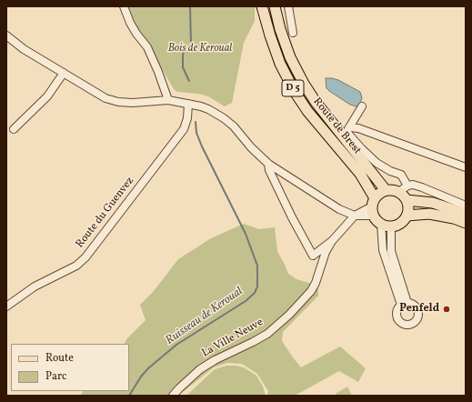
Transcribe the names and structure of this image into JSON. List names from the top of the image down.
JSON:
{
  "streets": {
    "main road": ["D 5", "Route de Brest"],
    "street": ["Route du Guenvez", "La Ville Neuve"]
  },
  "water": ["Ruisseau de Keroual"],
  "parks": ["Bois de Keroual"],
  "places": ["Penfeld"],
  "legend": ["Route", "Parc"]
}
